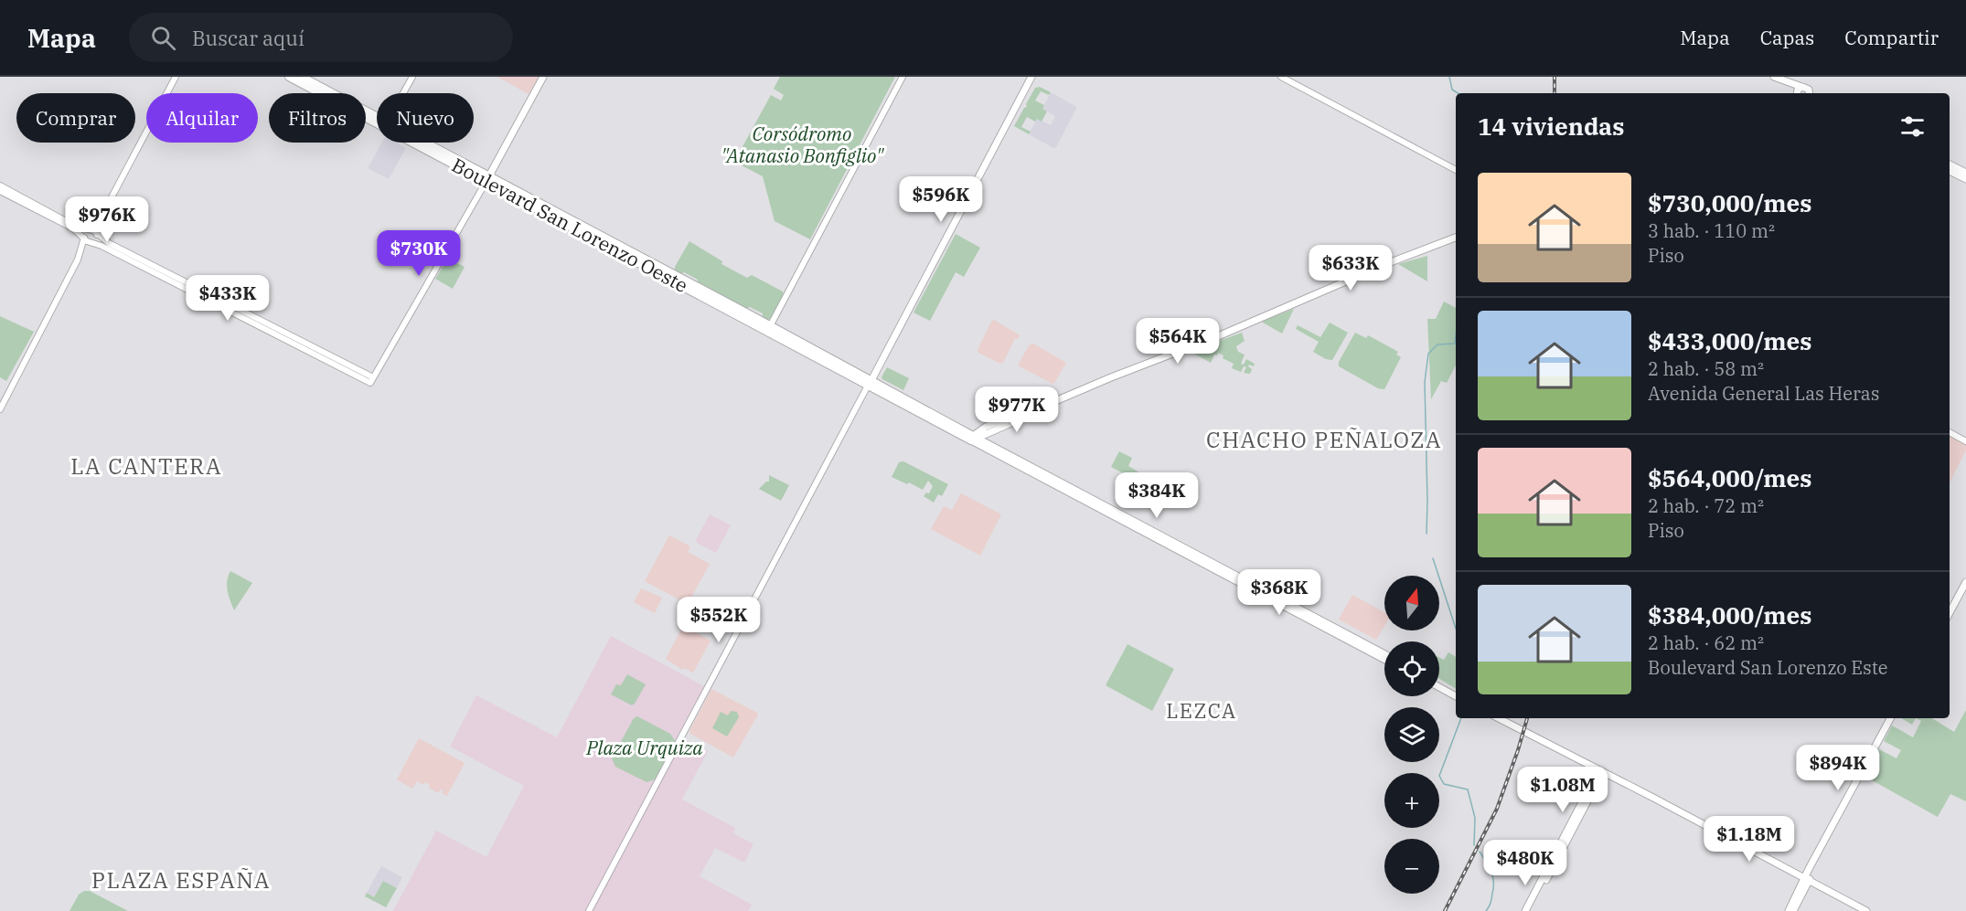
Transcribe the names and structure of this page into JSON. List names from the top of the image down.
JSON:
{
  "streets": {
    "main road": ["Boulevard San Lorenzo Oeste"]
  },
  "districts": [
    "CHACHO PEÑALOZA",
    "LA CANTERA",
    "LEZCA",
    "PLAZA ESPAÑA"
  ],
  "parks": ["Corsódromo \"Atanasio Bonfiglio\"", "Plaza Urquiza"],
  "north": "top",
  "page": {
    "header": "Mapa",
    "search": "Buscar aquí",
    "nav": ["Mapa", "Capas", "Compartir"],
    "chip": [
      "Comprar",
      "Alquilar",
      "Filtros",
      "Nuevo"
    ],
    "heading": "14 viviendas",
    "list": [
      {
        "name": "$730,000/mes",
        "note": "3 hab. · 110 m² · Piso"
      },
      {
        "name": "$433,000/mes",
        "note": "2 hab. · 58 m² · Avenida General Las Heras"
      },
      {
        "name": "$564,000/mes",
        "note": "2 hab. · 72 m² · Piso"
      },
      {
        "name": "$384,000/mes",
        "note": "2 hab. · 62 m² · Boulevard San Lorenzo Este"
      }
    ],
    "price": [
      "$596K",
      "$976K",
      "$730K",
      "$633K",
      "$433K",
      "$564K",
      "$977K",
      "$384K",
      "$368K",
      "$552K",
      "$894K",
      "$1.08M",
      "$1.18M",
      "$480K"
    ],
    "map_buttons": ["+", "−"]
  }
}
